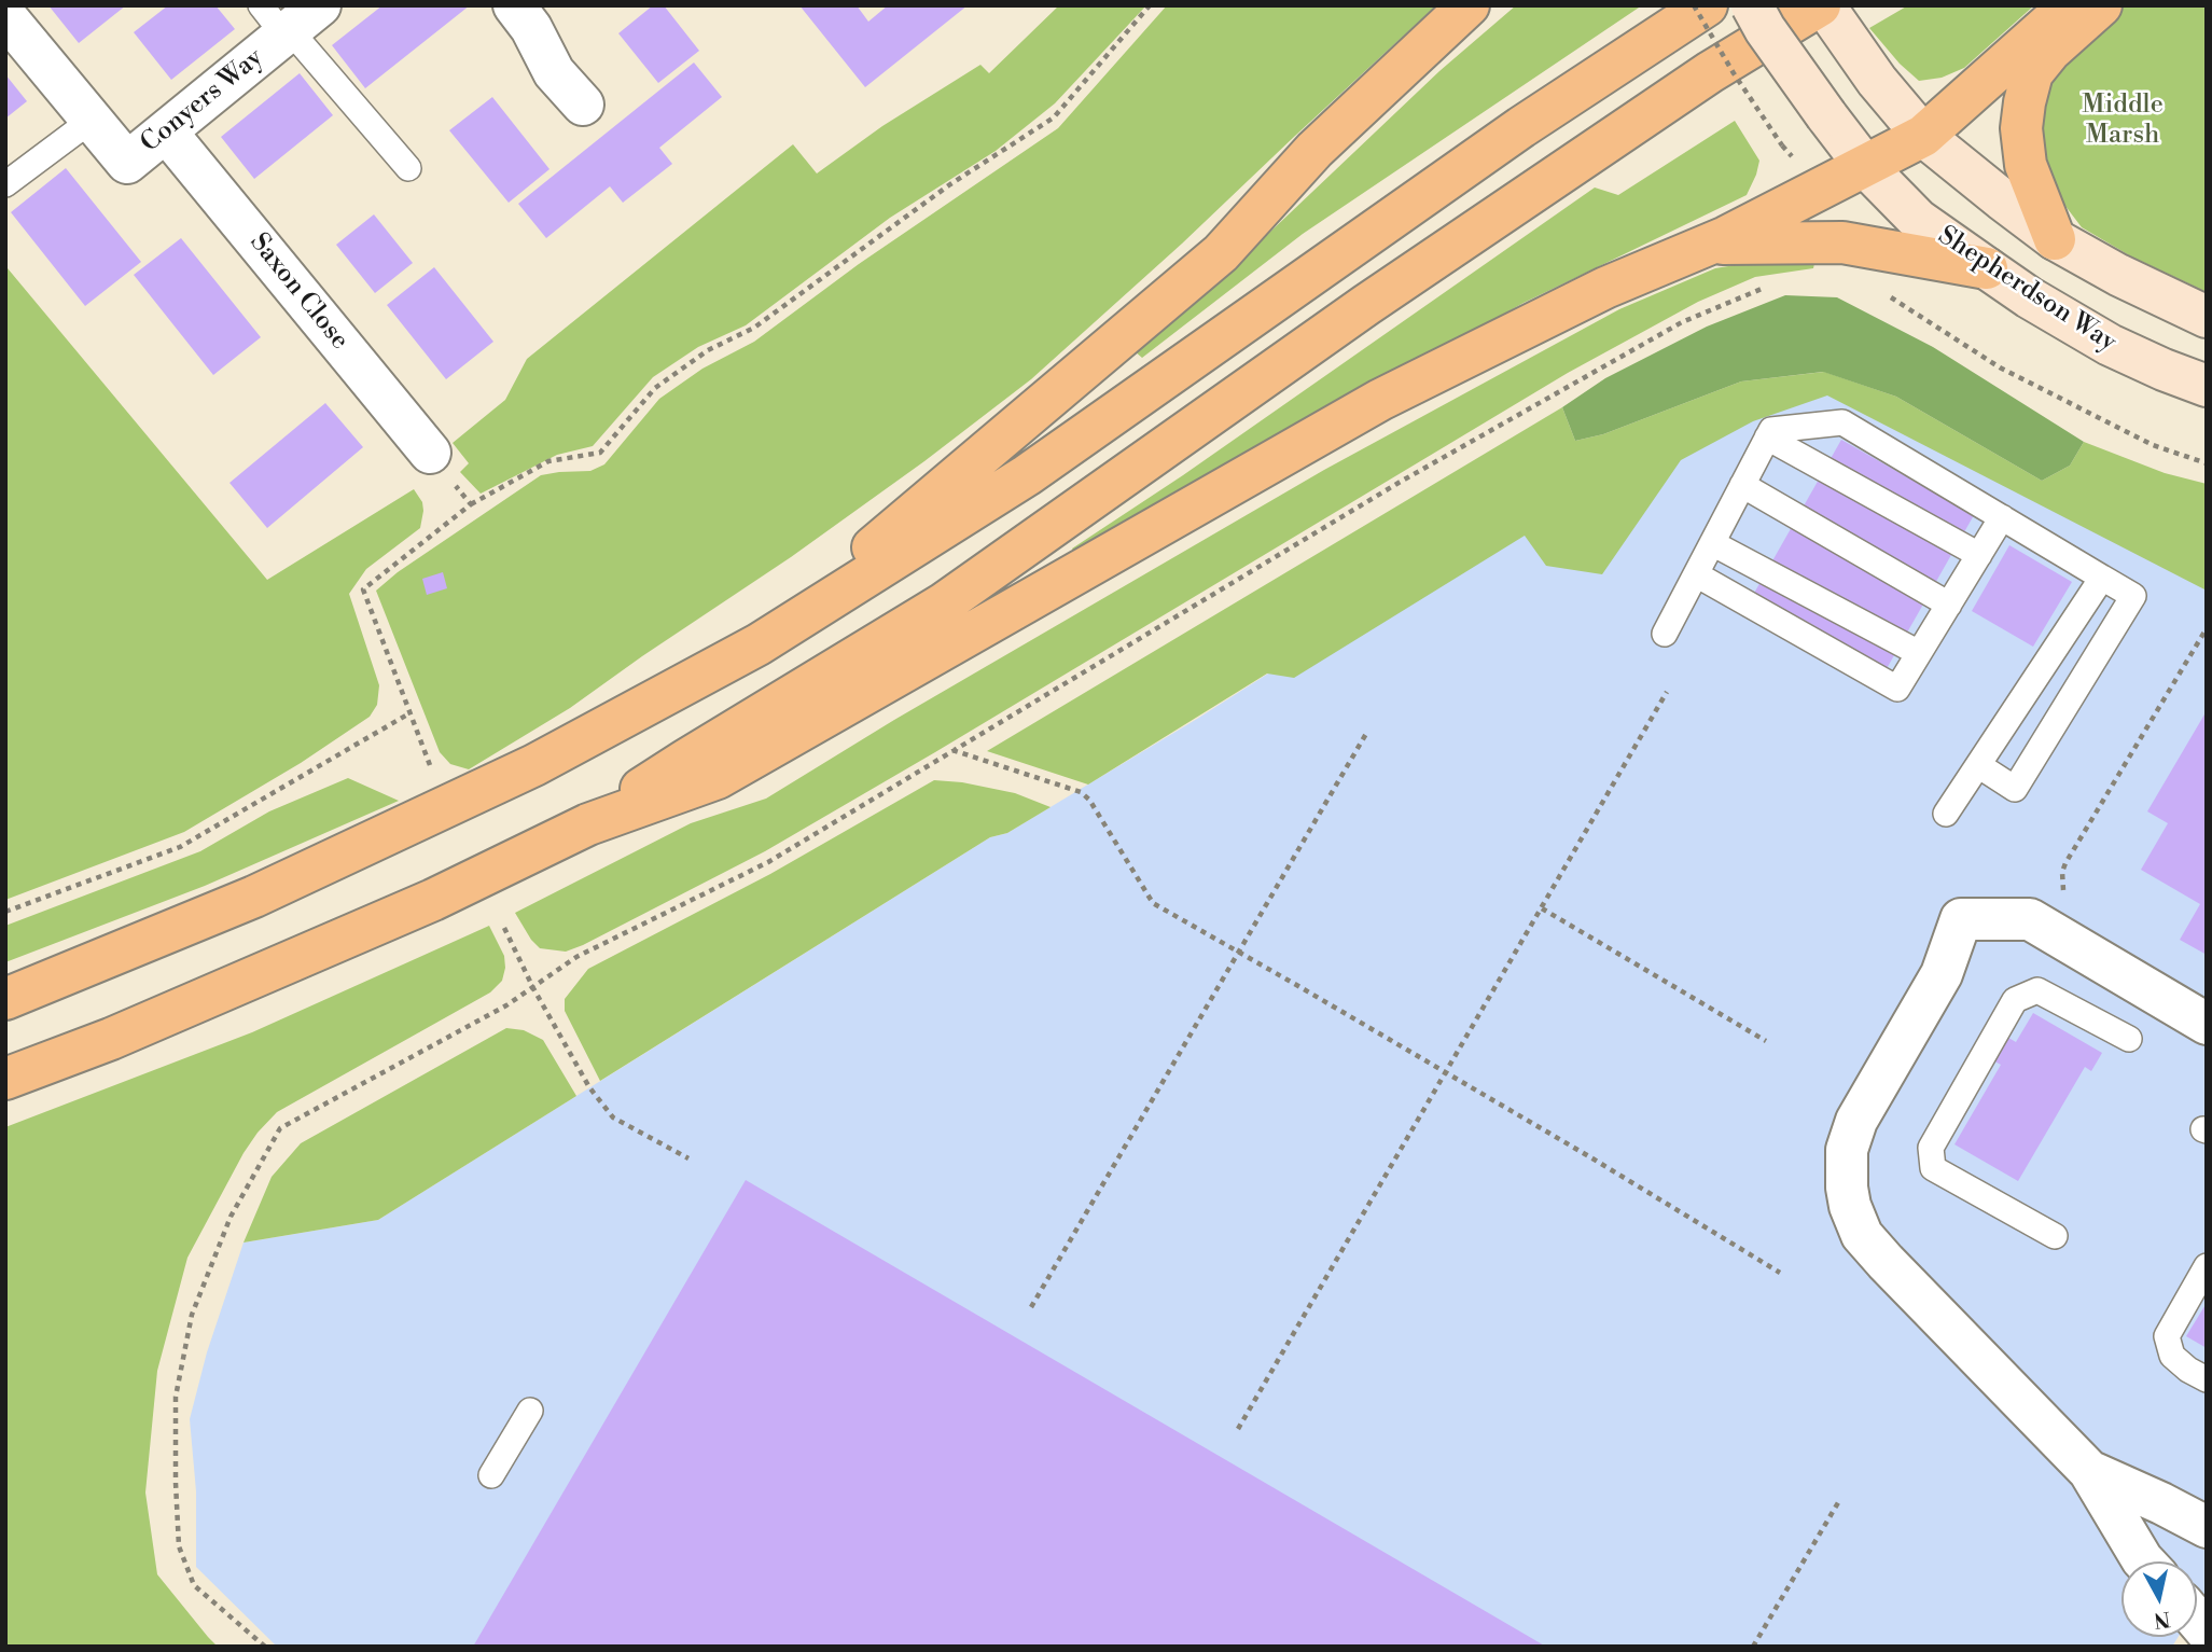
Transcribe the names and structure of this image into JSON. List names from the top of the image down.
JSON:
{
  "streets": {
    "street": ["Conyers Way", "Shepherdson Way", "Saxon Close"]
  },
  "crossings": [
    ["Conyers Way", "Saxon Close"]
  ],
  "parks": ["Middle Marsh"],
  "north": "bottom"
}
